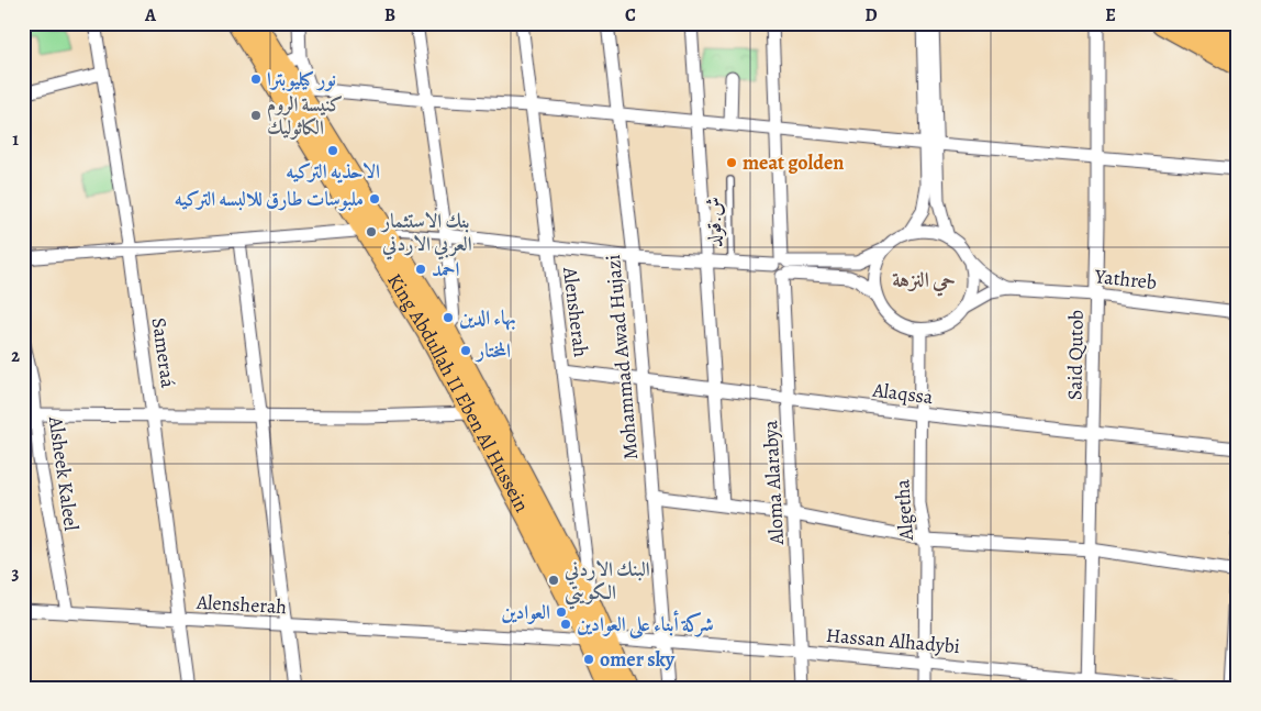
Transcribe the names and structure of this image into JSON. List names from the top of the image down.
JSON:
{
  "streets": {
    "main road": ["King Abdullah II Eben Al Hussein"],
    "street": [
      "Yathreb",
      "Alensherah",
      "Sameraá",
      "Said Qutob",
      "Mohammad Awad Hujazi",
      "Alaqssa",
      "Alsheek Kaleel",
      "Aloma Alarabya",
      "Algetha",
      "Hassan Alhadybi"
    ],
    "lane": ["ش.قولد"]
  },
  "crossings": [
    ["Yathreb", "Said Qutob"],
    ["Alensherah", "Sameraá"],
    ["Alensherah", "King Abdullah II Eben Al Hussein"],
    ["Alensherah", "Alaqssa"],
    ["Alensherah", "Alsheek Kaleel"],
    ["Alensherah", "Hassan Alhadybi"],
    ["Said Qutob", "Alaqssa"],
    ["Said Qutob", "Hassan Alhadybi"],
    ["Mohammad Awad Hujazi", "Alaqssa"],
    ["Mohammad Awad Hujazi", "Hassan Alhadybi"],
    ["King Abdullah II Eben Al Hussein", "Hassan Alhadybi"],
    ["Alaqssa", "Aloma Alarabya"],
    ["Alaqssa", "Algetha"],
    ["Aloma Alarabya", "Hassan Alhadybi"],
    ["Algetha", "Hassan Alhadybi"]
  ],
  "districts": ["حي النزهة"],
  "places": [
    "نور كيليوبترا",
    "كنيسة الروم الكاثوليك",
    "الاحذيه التركيه",
    "meat golden",
    "ملبوسات طارق للالبسه التركيه",
    "بنك الاستثمار العربي الاردني",
    "احمد",
    "بهاء الدين",
    "المختار",
    "البنك الاردني الكويتي",
    "العوادين",
    "شركة أبناء على العوادين",
    "omer sky"
  ],
  "grid": {
    "columns": [
      "A",
      "B",
      "C",
      "D",
      "E"
    ],
    "rows": ["1", "2", "3"]
  }
}
